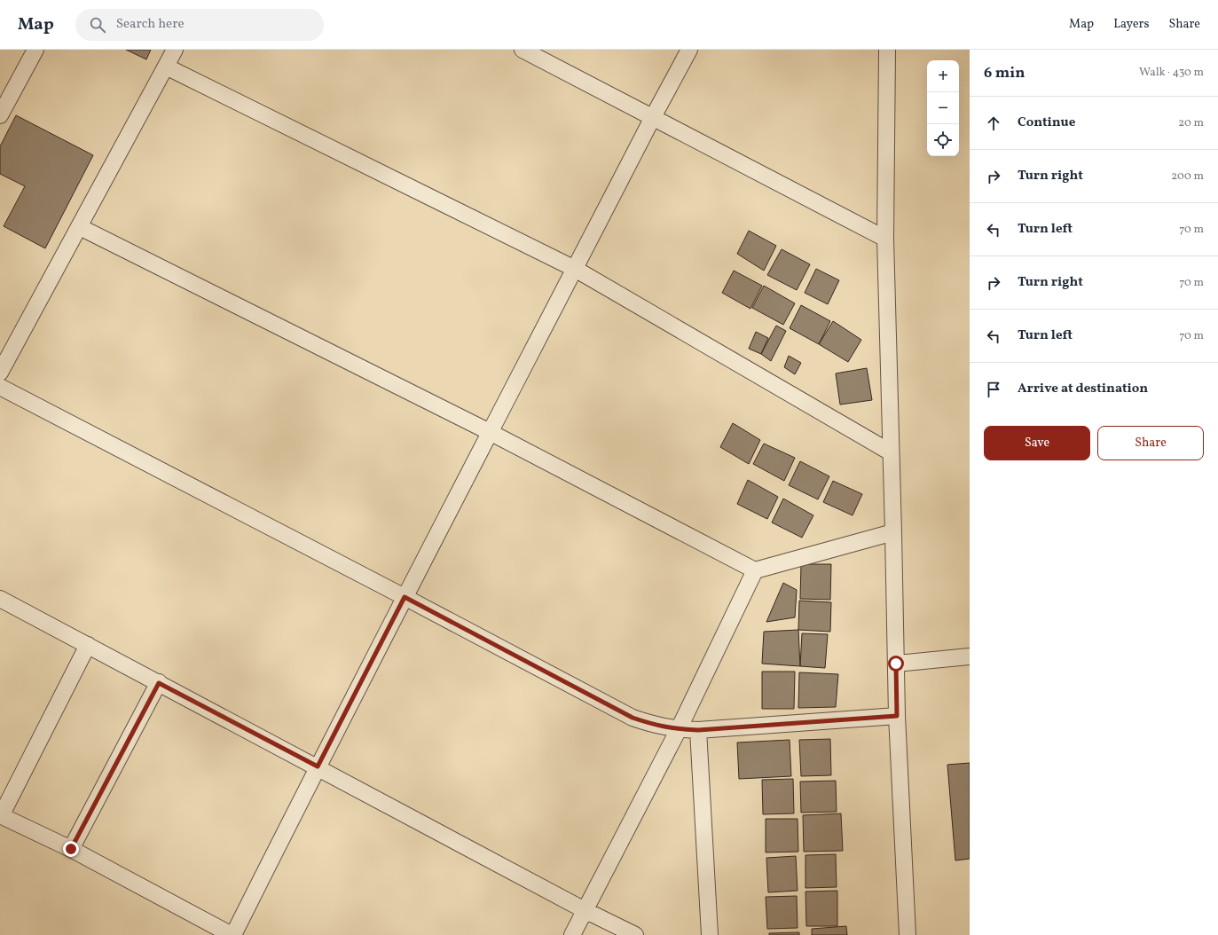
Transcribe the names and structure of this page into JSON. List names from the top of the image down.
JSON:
{
  "page": {
    "header": "Map",
    "search": "Search here",
    "nav": ["Map", "Layers", "Share"],
    "heading": ["6 min", "Walk · 430 m"],
    "map_buttons": ["+", "−"],
    "list": [
      ["Continue", "20 m"],
      ["Turn right", "200 m"],
      ["Turn left", "70 m"],
      ["Turn right", "70 m"],
      ["Turn left", "70 m"],
      "Arrive at destination"
    ],
    "buttons": ["Save", "Share"]
  }
}
